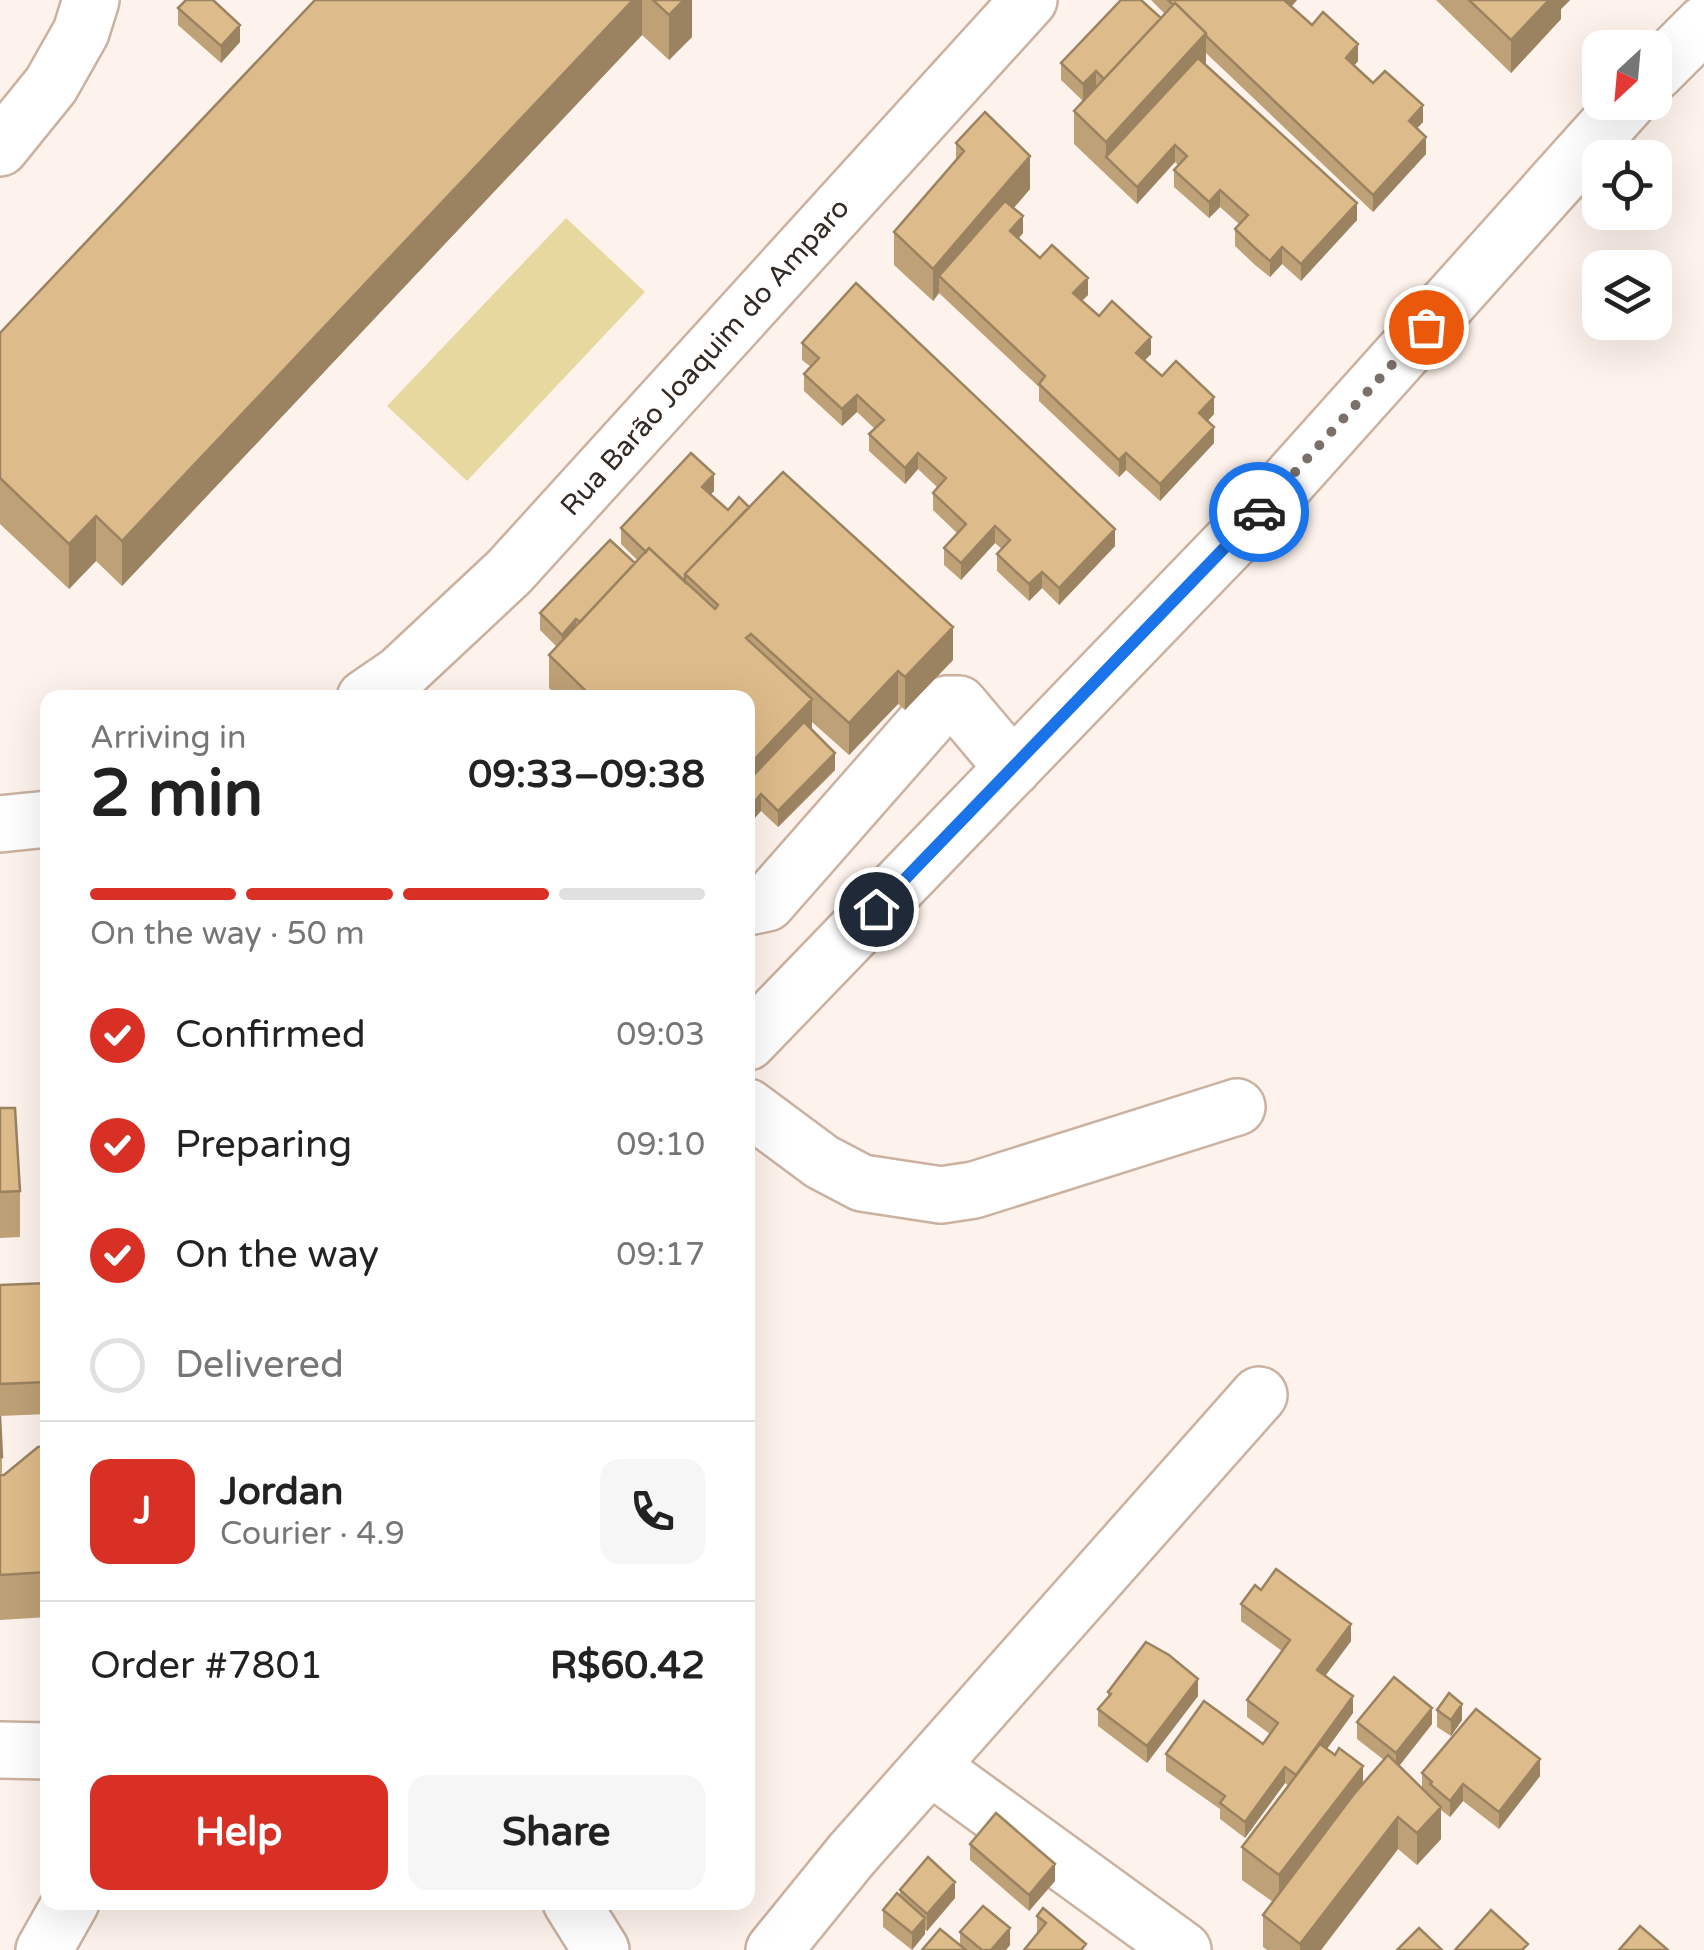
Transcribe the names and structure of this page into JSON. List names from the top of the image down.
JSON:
{
  "streets": {
    "street": ["Rua Barão Joaquim do Amparo"]
  },
  "north": "bottom left",
  "page": {
    "heading": ["2 min", "Arriving in", "09:33–09:38"],
    "panel": [
      "Jordan",
      "Courier · 4.9",
      "Order #7801",
      "R$60.42"
    ],
    "bar": "On the way · 50 m",
    "list": [
      ["Confirmed", "09:03"],
      ["Preparing", "09:10"],
      ["On the way", "09:17"],
      "Delivered"
    ],
    "round": "J",
    "buttons": ["Help", "Share"]
  }
}
